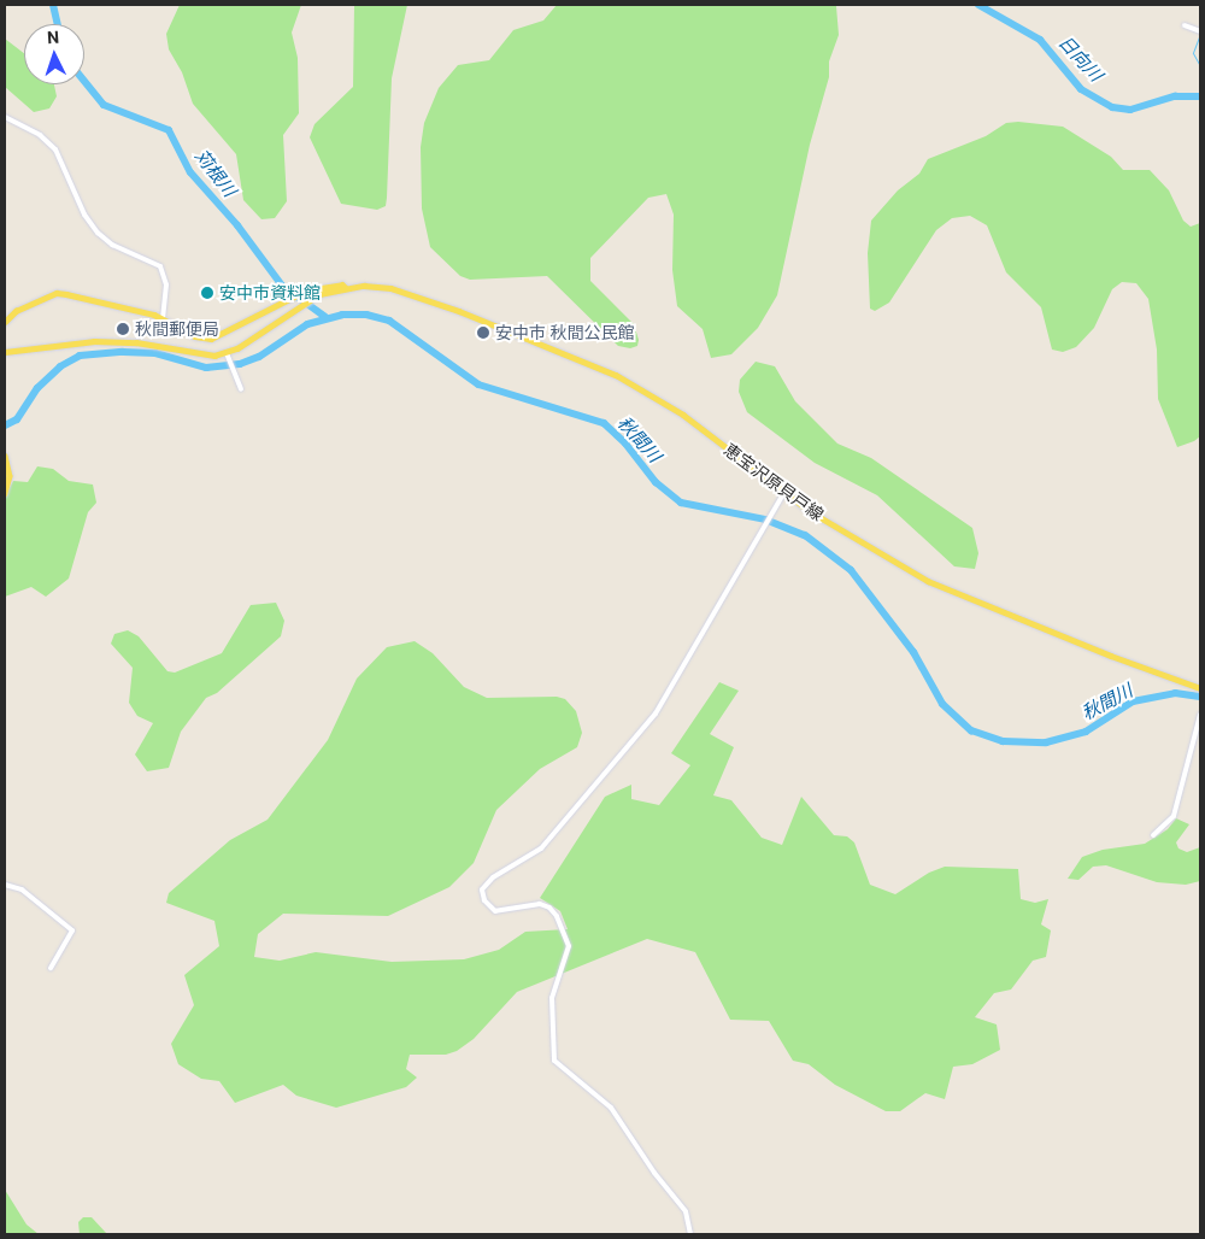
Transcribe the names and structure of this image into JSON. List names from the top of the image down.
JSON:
{
  "streets": {
    "main road": ["恵宝沢原貝戸線"]
  },
  "water": ["日向川", "苅根川", "秋間川"],
  "places": ["安中市資料館", "秋間郵便局", "安中市 秋間公民館"],
  "north": "top"
}
